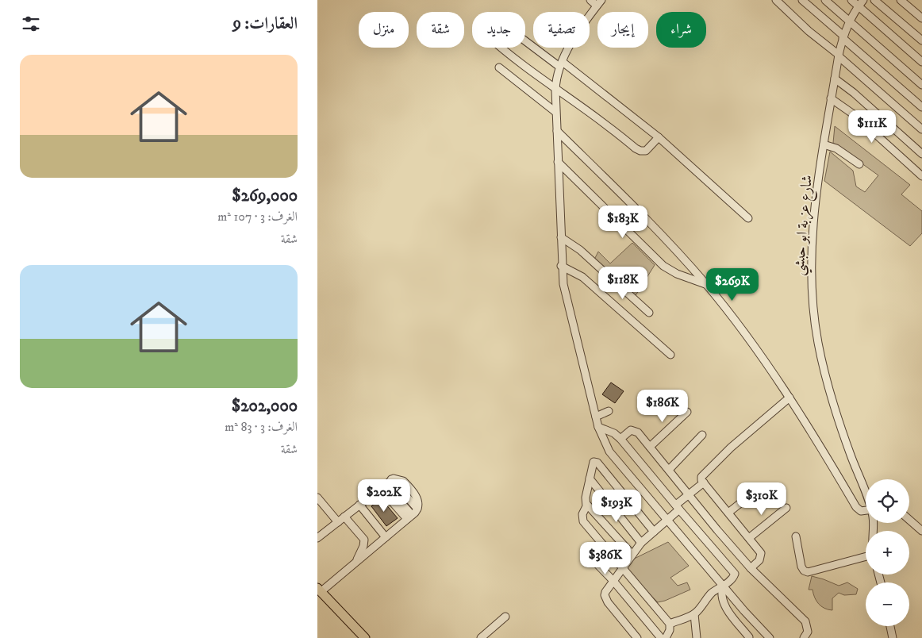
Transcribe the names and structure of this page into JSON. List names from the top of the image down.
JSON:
{
  "streets": {
    "street": ["شارع عزبة ابو حبشي"]
  },
  "page": {
    "heading": "العقارات: 9",
    "chip": [
      "شراء",
      "إيجار",
      "تصفية",
      "جديد",
      "شقة",
      "منزل"
    ],
    "list": [
      {
        "name": "$269,000",
        "note": "الغرف: 3 · 107 m² · شقة"
      },
      {
        "name": "$202,000",
        "note": "الغرف: 3 · 83 m² · شقة"
      }
    ],
    "price": [
      "$111K",
      "$183K",
      "$118K",
      "$269K",
      "$186K",
      "$202K",
      "$310K",
      "$193K",
      "$386K"
    ],
    "map_buttons": ["+", "−"]
  }
}
